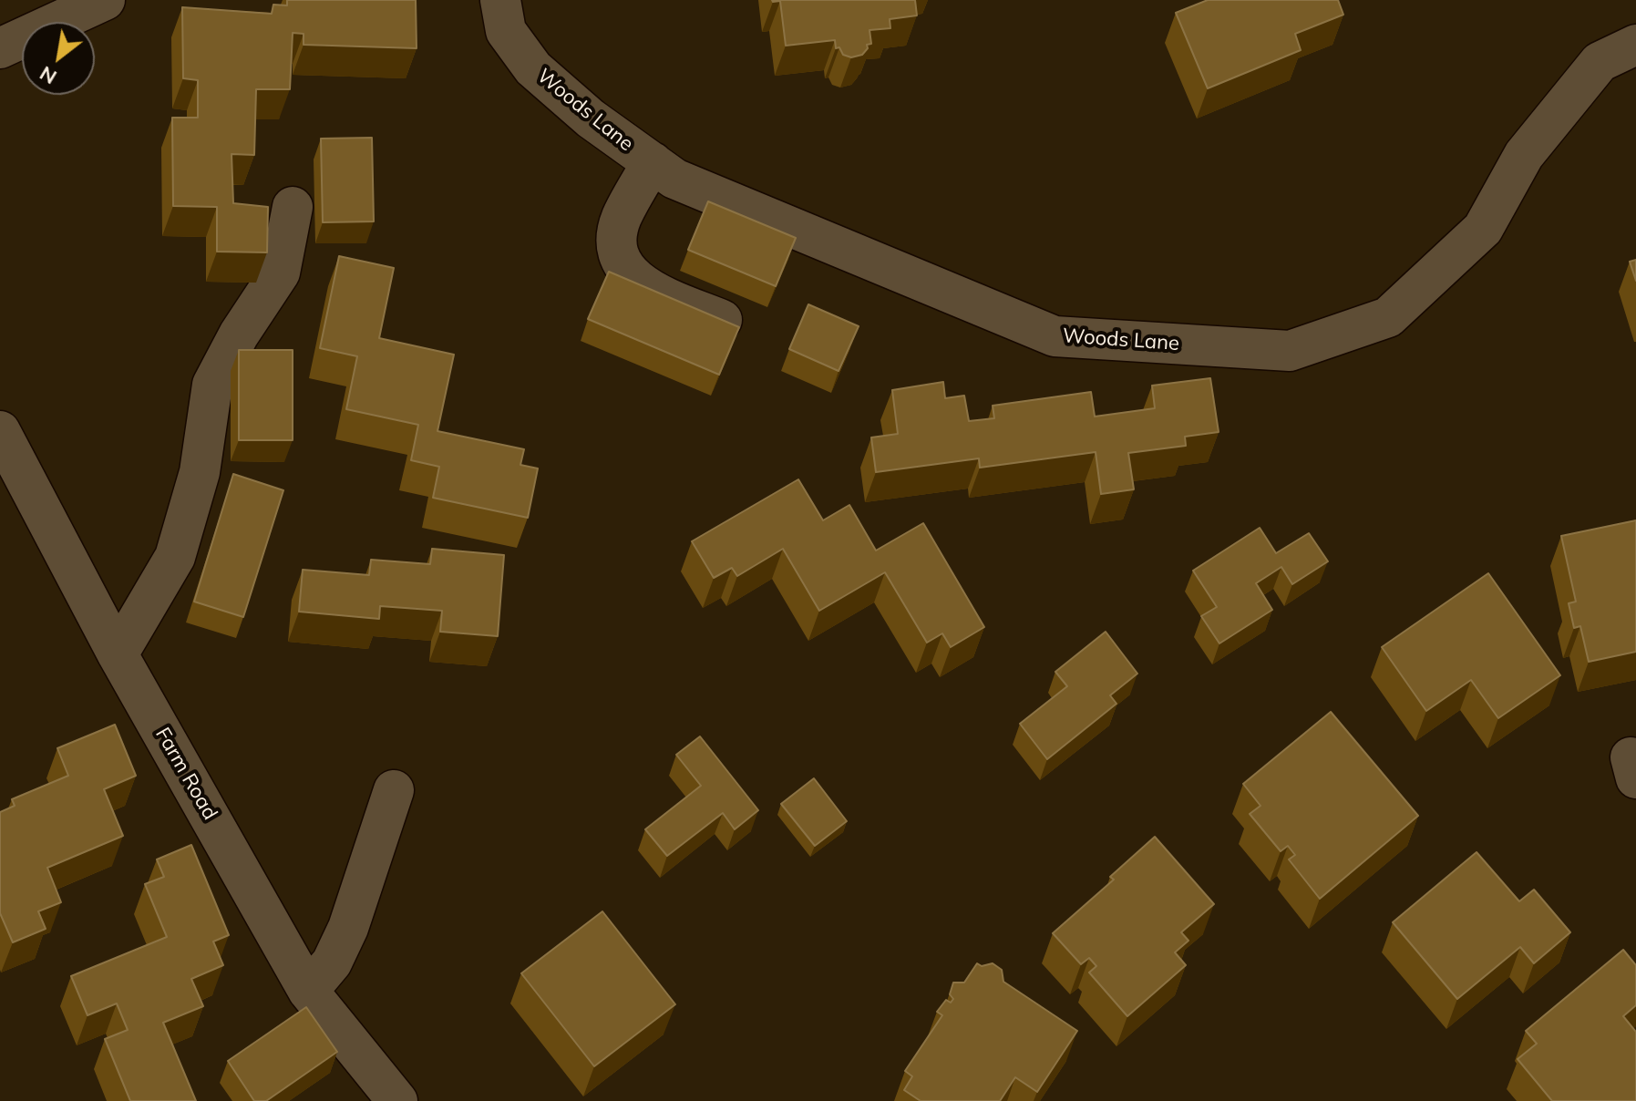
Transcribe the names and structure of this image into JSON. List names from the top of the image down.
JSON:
{
  "streets": {
    "street": ["Woods Lane", "Farm Road"]
  },
  "north": "bottom left"
}
